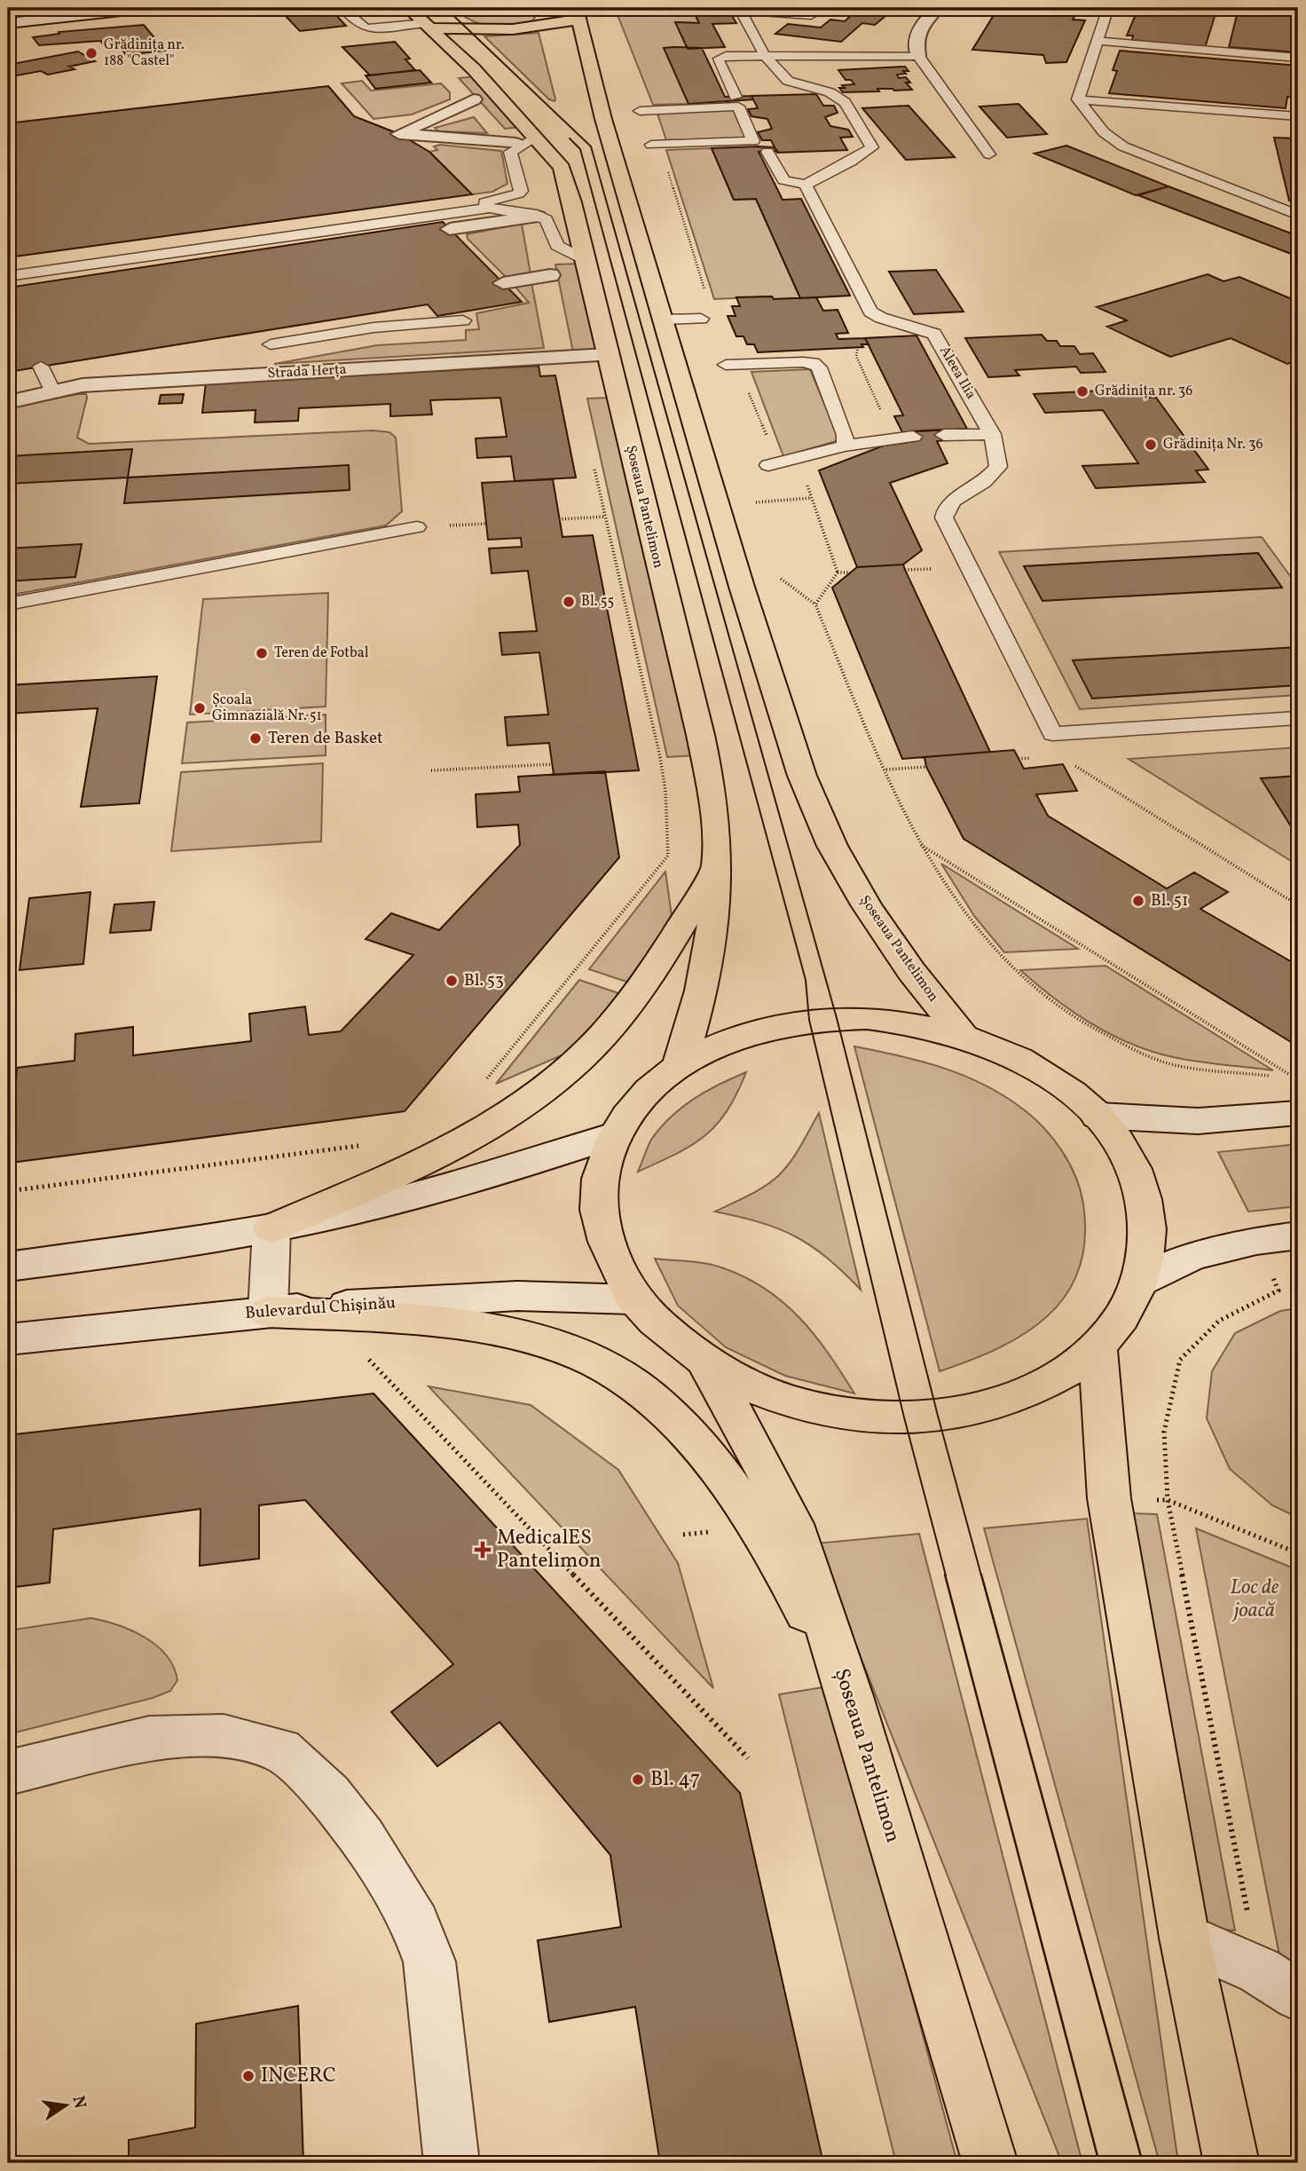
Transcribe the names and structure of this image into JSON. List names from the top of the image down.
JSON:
{
  "streets": {
    "main road": ["Șoseaua Pantelimon"],
    "street": ["Strada Herța", "Bulevardul Chișinău"],
    "lane": ["Aleea Ilia"]
  },
  "crossings": [
    ["Strada Herța", "Șoseaua Pantelimon"]
  ],
  "parks": ["Loc de joacă"],
  "places": {
    "other": [
      "Grădinița nr. 188 \"Castel\"",
      "Grădinița nr. 36",
      "Grădinița Nr. 36",
      "Bl. 55",
      "Teren de Fotbal",
      "Școala Gimnazială Nr. 51",
      "Teren de Basket",
      "Bl. 51",
      "Bl. 53",
      "Bl. 47",
      "INCERC"
    ],
    "health": ["MedicalES Pantelimon"]
  },
  "north": "right"
}
